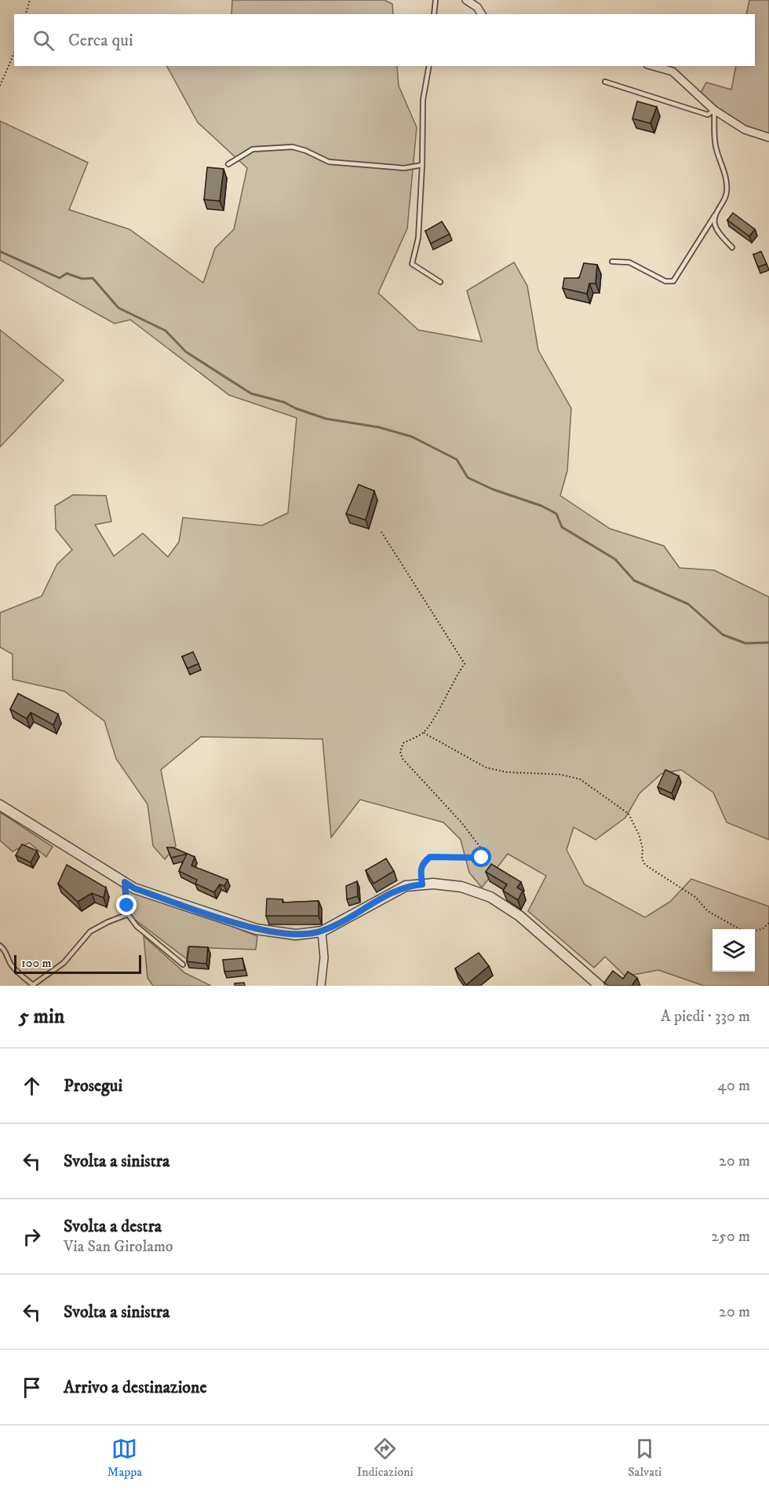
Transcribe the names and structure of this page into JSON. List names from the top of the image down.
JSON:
{
  "scale_bar": "100 m",
  "page": {
    "search": "Cerca qui",
    "scale": "100 m",
    "heading": ["5 min", "A piedi · 330 m"],
    "list": [
      ["Prosegui", "40 m"],
      ["Svolta a sinistra", "20 m"],
      ["Svolta a destra", "Via San Girolamo", "250 m"],
      ["Svolta a sinistra", "20 m"],
      "Arrivo a destinazione"
    ],
    "nav": ["Mappa", "Indicazioni", "Salvati"]
  }
}
